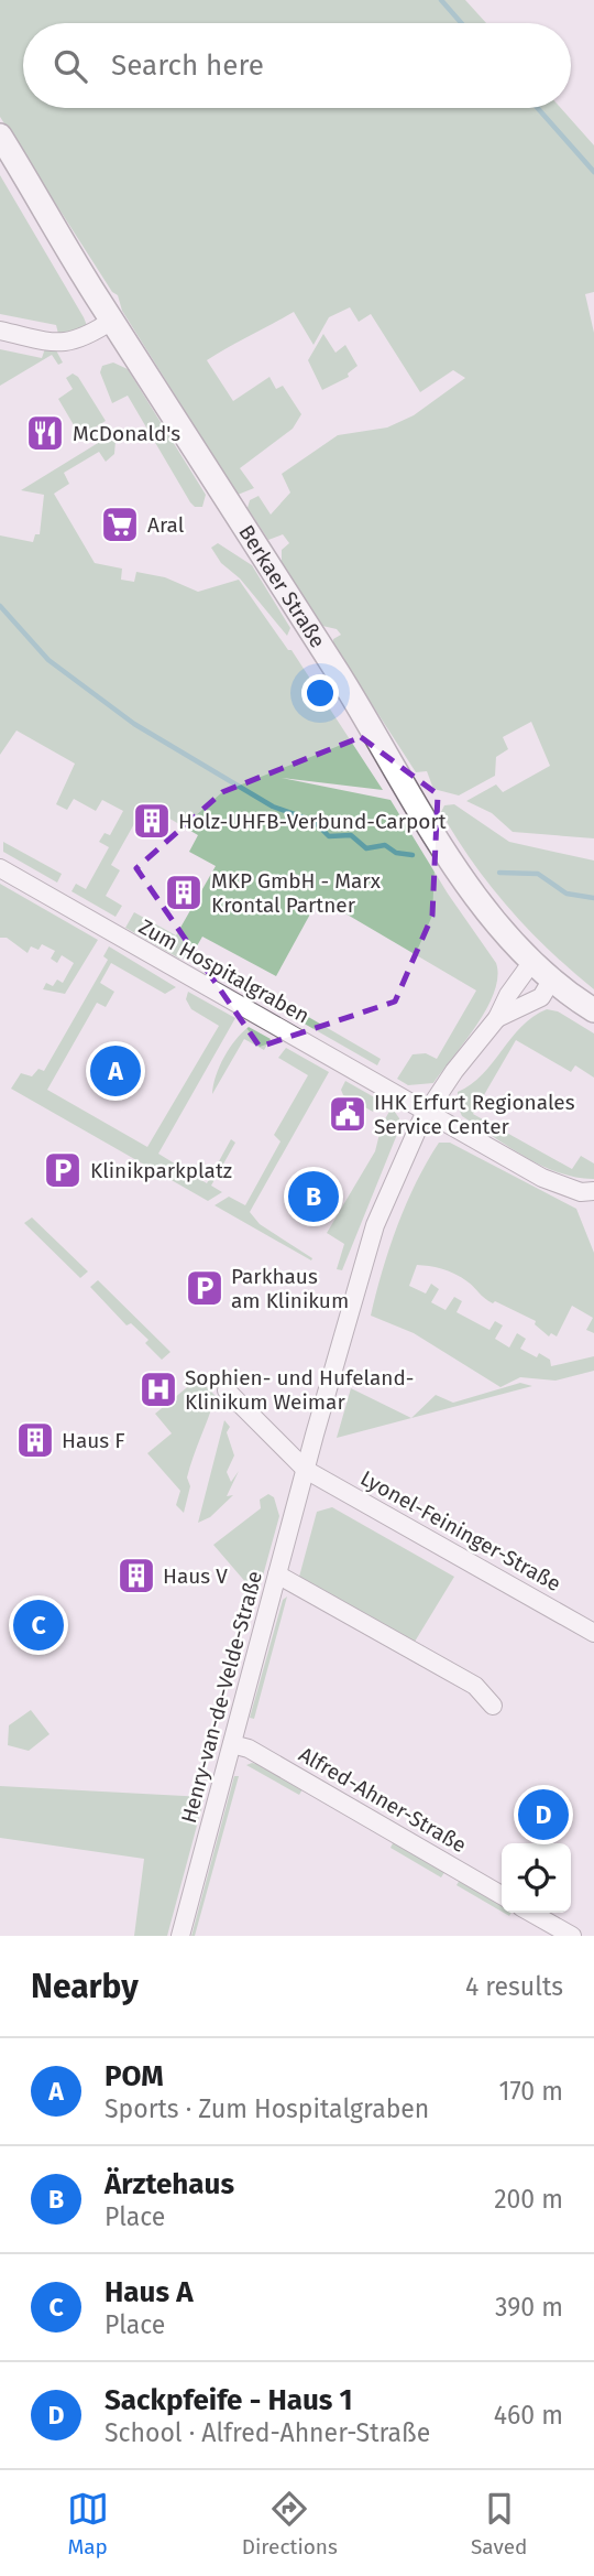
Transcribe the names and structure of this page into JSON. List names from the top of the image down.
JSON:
{
  "streets": {
    "main road": ["Berkaer Straße"],
    "street": [
      "Zum Hospitalgraben",
      "Lyonel-Feininger-Straße",
      "Henry-van-de-Velde-Straße",
      "Alfred-Ahner-Straße"
    ]
  },
  "crossings": [
    ["Berkaer Straße", "Henry-van-de-Velde-Straße"],
    ["Zum Hospitalgraben", "Henry-van-de-Velde-Straße"],
    ["Lyonel-Feininger-Straße", "Henry-van-de-Velde-Straße"],
    ["Henry-van-de-Velde-Straße", "Alfred-Ahner-Straße"]
  ],
  "places": {
    "restaurant": ["McDonald's"],
    "supermarket": ["Aral"],
    "building": [
      "Holz-UHFB-Verbund-Carport",
      "MKP GmbH - Marx Krontal Partner",
      "Haus F",
      "Haus V"
    ],
    "public building": ["IHK Erfurt Regionales Service Center"],
    "parking": ["Klinikparkplatz", "Parkhaus am Klinikum"],
    "hospital": ["Sophien- und Hufeland- Klinikum Weimar"]
  },
  "page": {
    "search": "Search here",
    "pins": [
      "A",
      "B",
      "C",
      "D"
    ],
    "heading": ["Nearby", "4 results"],
    "list": [
      {
        "mark": "A",
        "name": "POM",
        "note": "Sports · Zum Hospitalgraben",
        "value": "170 m"
      },
      {
        "mark": "B",
        "name": "Ärztehaus",
        "note": "Place",
        "value": "200 m"
      },
      {
        "mark": "C",
        "name": "Haus A",
        "note": "Place",
        "value": "390 m"
      },
      {
        "mark": "D",
        "name": "Sackpfeife - Haus 1",
        "note": "School · Alfred-Ahner-Straße",
        "value": "460 m"
      }
    ],
    "nav": ["Map", "Directions", "Saved"]
  }
}
